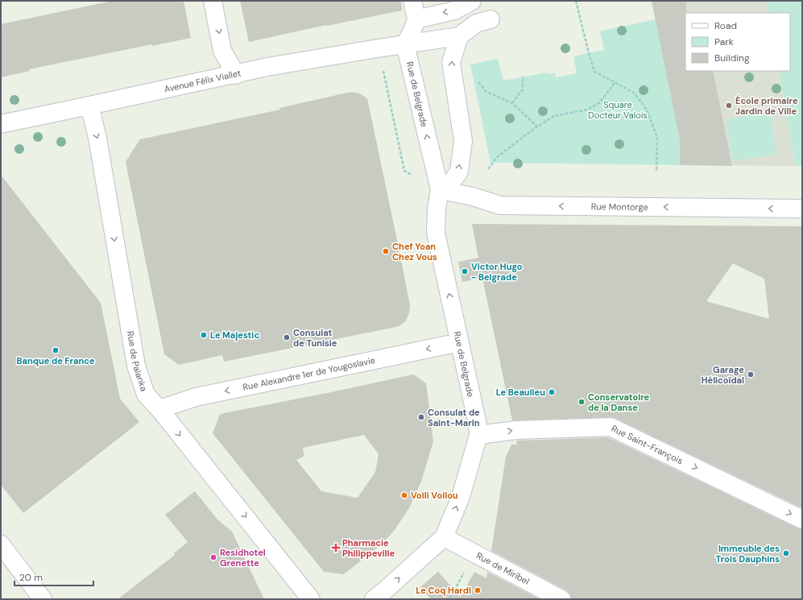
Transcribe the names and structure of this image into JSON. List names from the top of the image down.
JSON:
{
  "streets": {
    "street": [
      "Avenue Félix Viallet",
      "Rue de Belgrade",
      "Rue Montorge",
      "Rue de Palanka",
      "Rue Alexandre 1er de Yougoslavie",
      "Rue Saint-François",
      "Rue de Miribel"
    ]
  },
  "crossings": [
    ["Avenue Félix Viallet", "Rue de Belgrade"],
    ["Avenue Félix Viallet", "Rue de Palanka"],
    ["Rue de Belgrade", "Rue Montorge"],
    ["Rue de Belgrade", "Rue Alexandre 1er de Yougoslavie"],
    ["Rue de Belgrade", "Rue Saint-François"],
    ["Rue de Belgrade", "Rue de Miribel"],
    ["Rue de Palanka", "Rue Alexandre 1er de Yougoslavie"]
  ],
  "one_way": [
    "Rue Montorge",
    "Rue de Palanka",
    "Rue Alexandre 1er de Yougoslavie",
    "Rue Saint-François"
  ],
  "parks": ["Square Docteur Valois"],
  "places": {
    "other": [
      "École primaire Jardin de Ville",
      "Chef Yoan Chez Vous",
      "Victor Hugo - Belgrade",
      "Le Majestic",
      "Consulat de Tunisie",
      "Banque de France",
      "Garage Hélicoïdal",
      "Le Beaulieu",
      "Conservatoire de la Danse",
      "Consulat de Saint-Marin",
      "Voili Voilou",
      "Immeuble des Trois Dauphins",
      "Residhotel Grenette",
      "Le Coq Hardi"
    ],
    "health": ["Pharmacie Philippeville"]
  },
  "legend": ["Road", "Park", "Building"],
  "scale_bar": "20 m"
}
